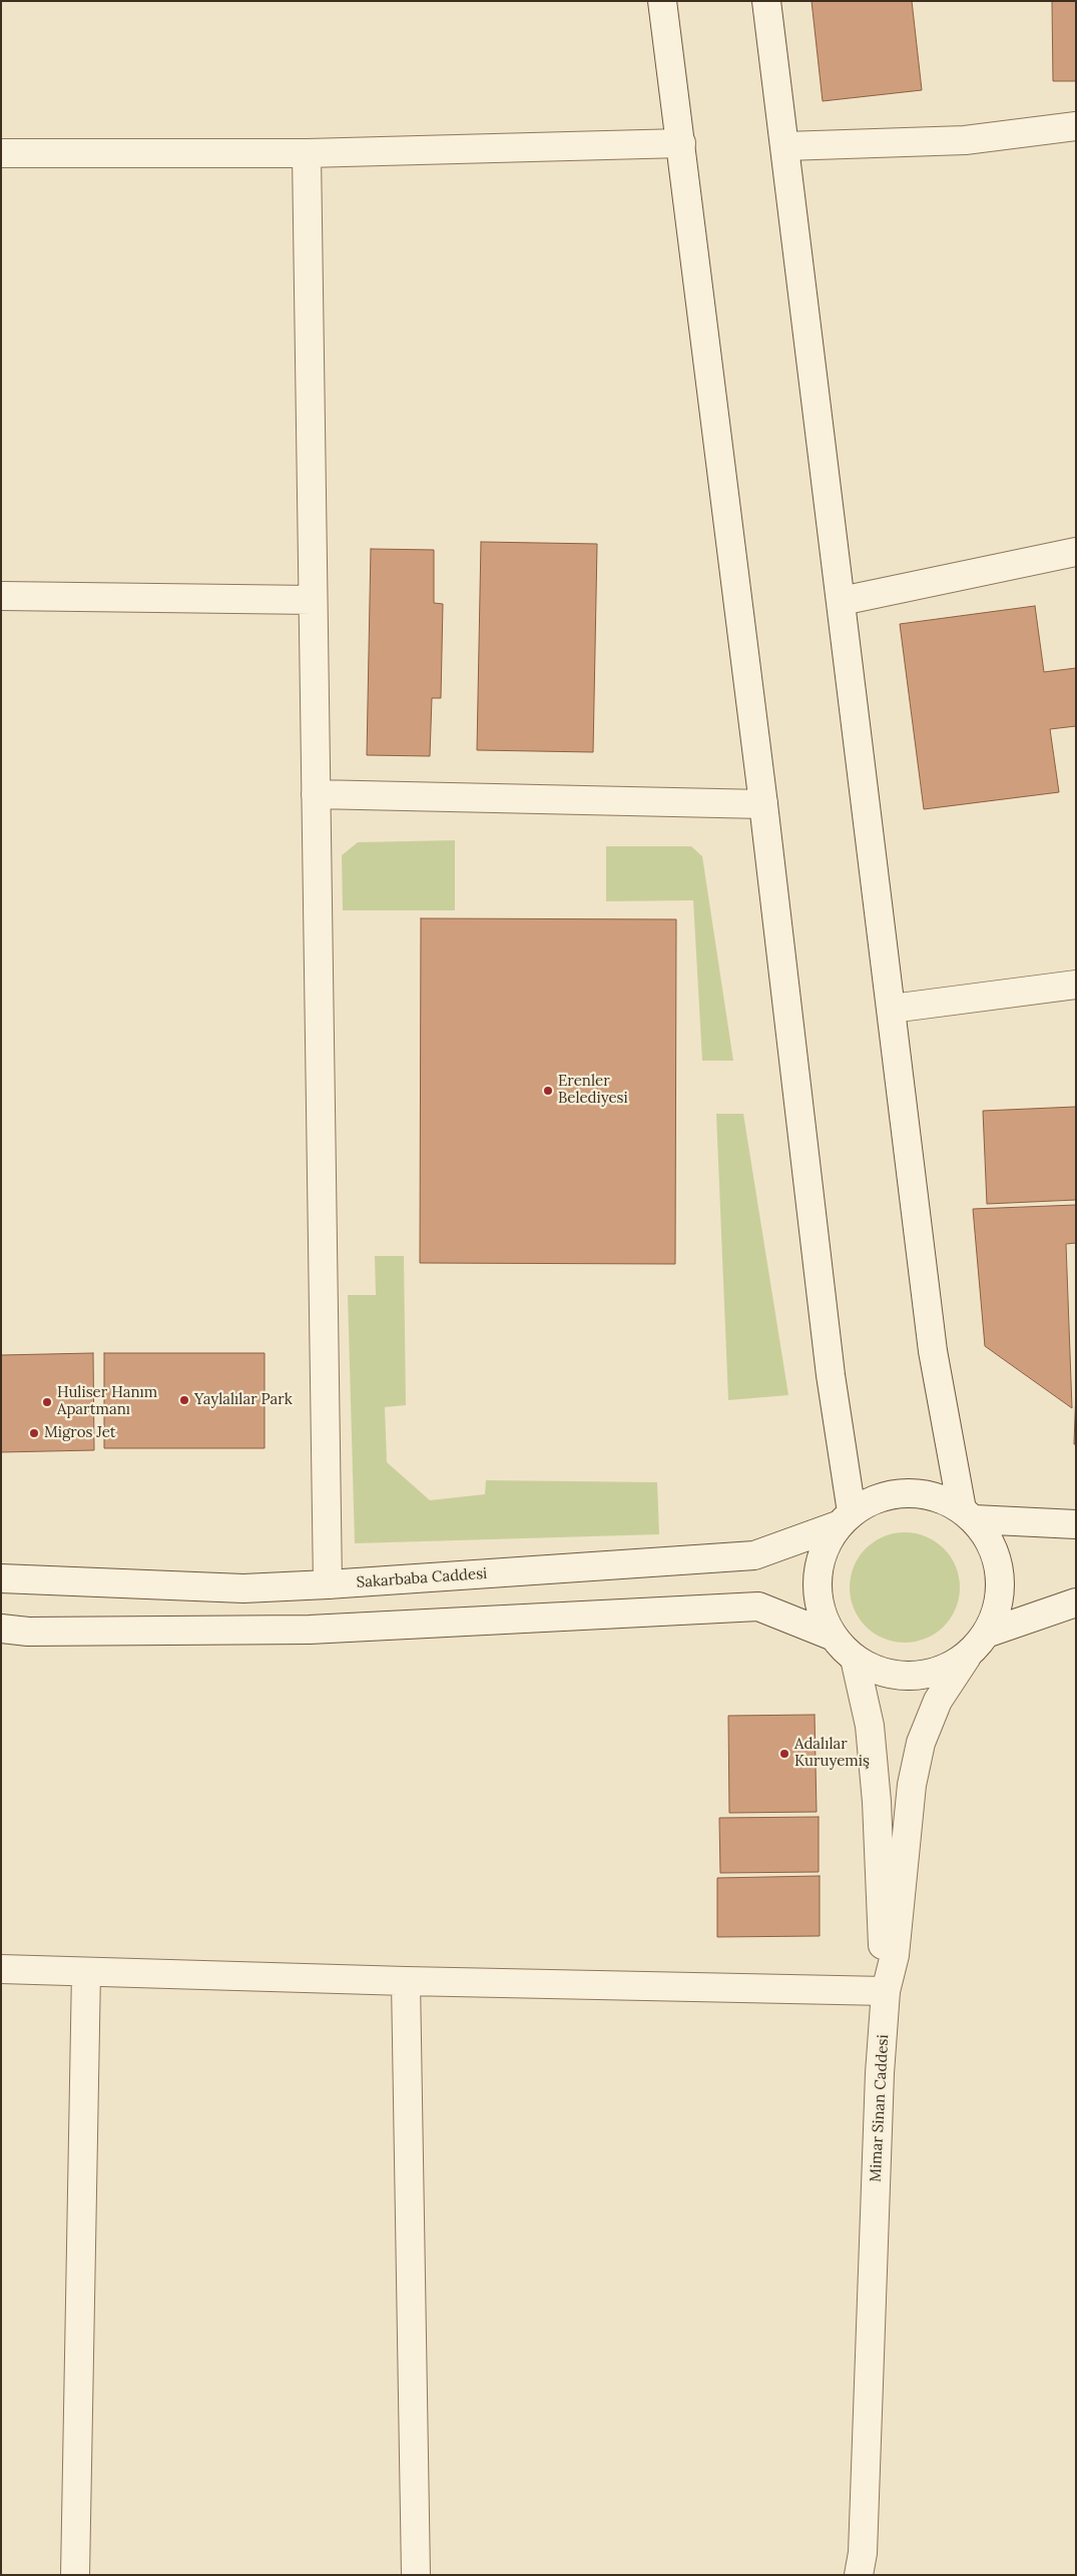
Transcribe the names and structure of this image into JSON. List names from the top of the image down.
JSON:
{
  "streets": {
    "street": ["Sakarbaba Caddesi", "Mimar Sinan Caddesi"]
  },
  "places": [
    "Erenler Belediyesi",
    "Yaylalılar Park",
    "Huliser Hanım Apartmanı",
    "Migros Jet",
    "Adalılar Kuruyemiş"
  ]
}
